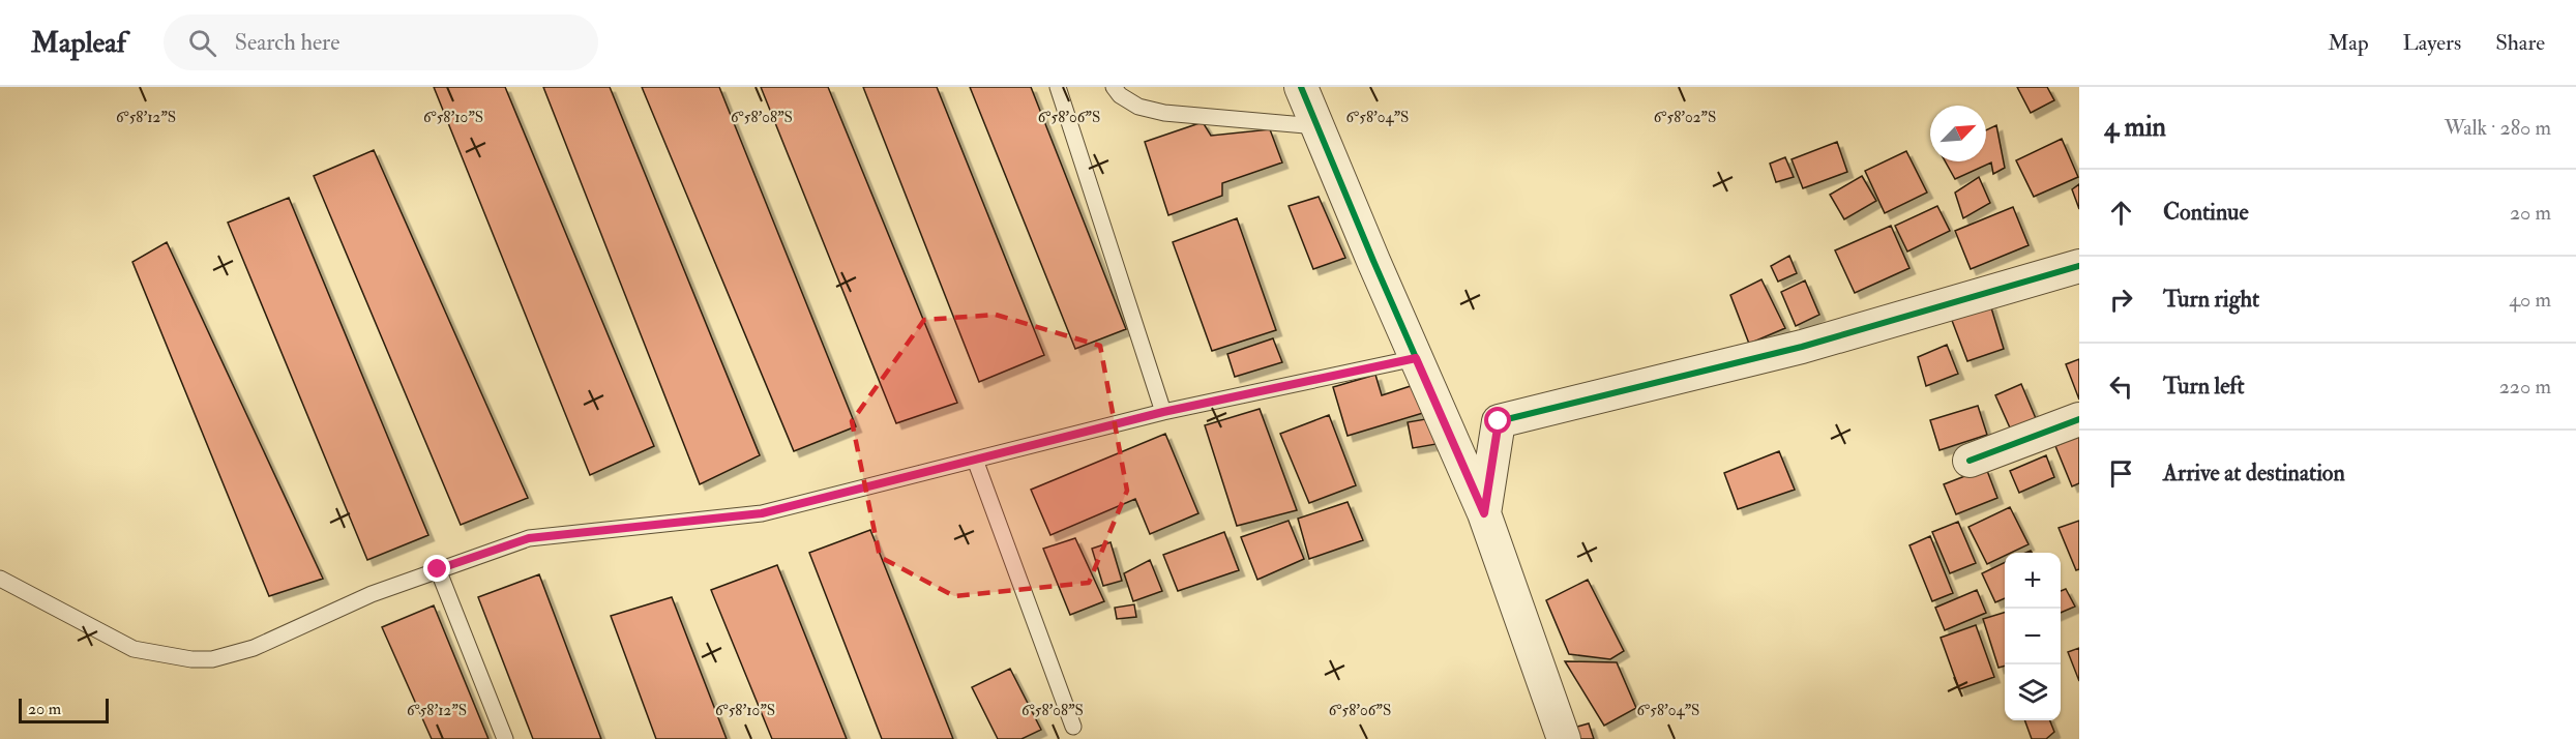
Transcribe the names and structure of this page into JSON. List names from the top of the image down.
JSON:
{
  "scale_bar": "20 m",
  "north": "top right",
  "page": {
    "header": "Mapleaf",
    "search": "Search here",
    "nav": ["Map", "Layers", "Share"],
    "heading": ["4 min", "Walk · 280 m"],
    "list": [
      ["Continue", "20 m"],
      ["Turn right", "40 m"],
      ["Turn left", "220 m"],
      "Arrive at destination"
    ],
    "map_buttons": ["+", "−"],
    "scale": "20 m"
  },
  "coordinates": [
    "6°58'12\"S",
    "6°58'10\"S",
    "6°58'08\"S",
    "6°58'06\"S",
    "6°58'04\"S",
    "6°58'02\"S"
  ]
}
